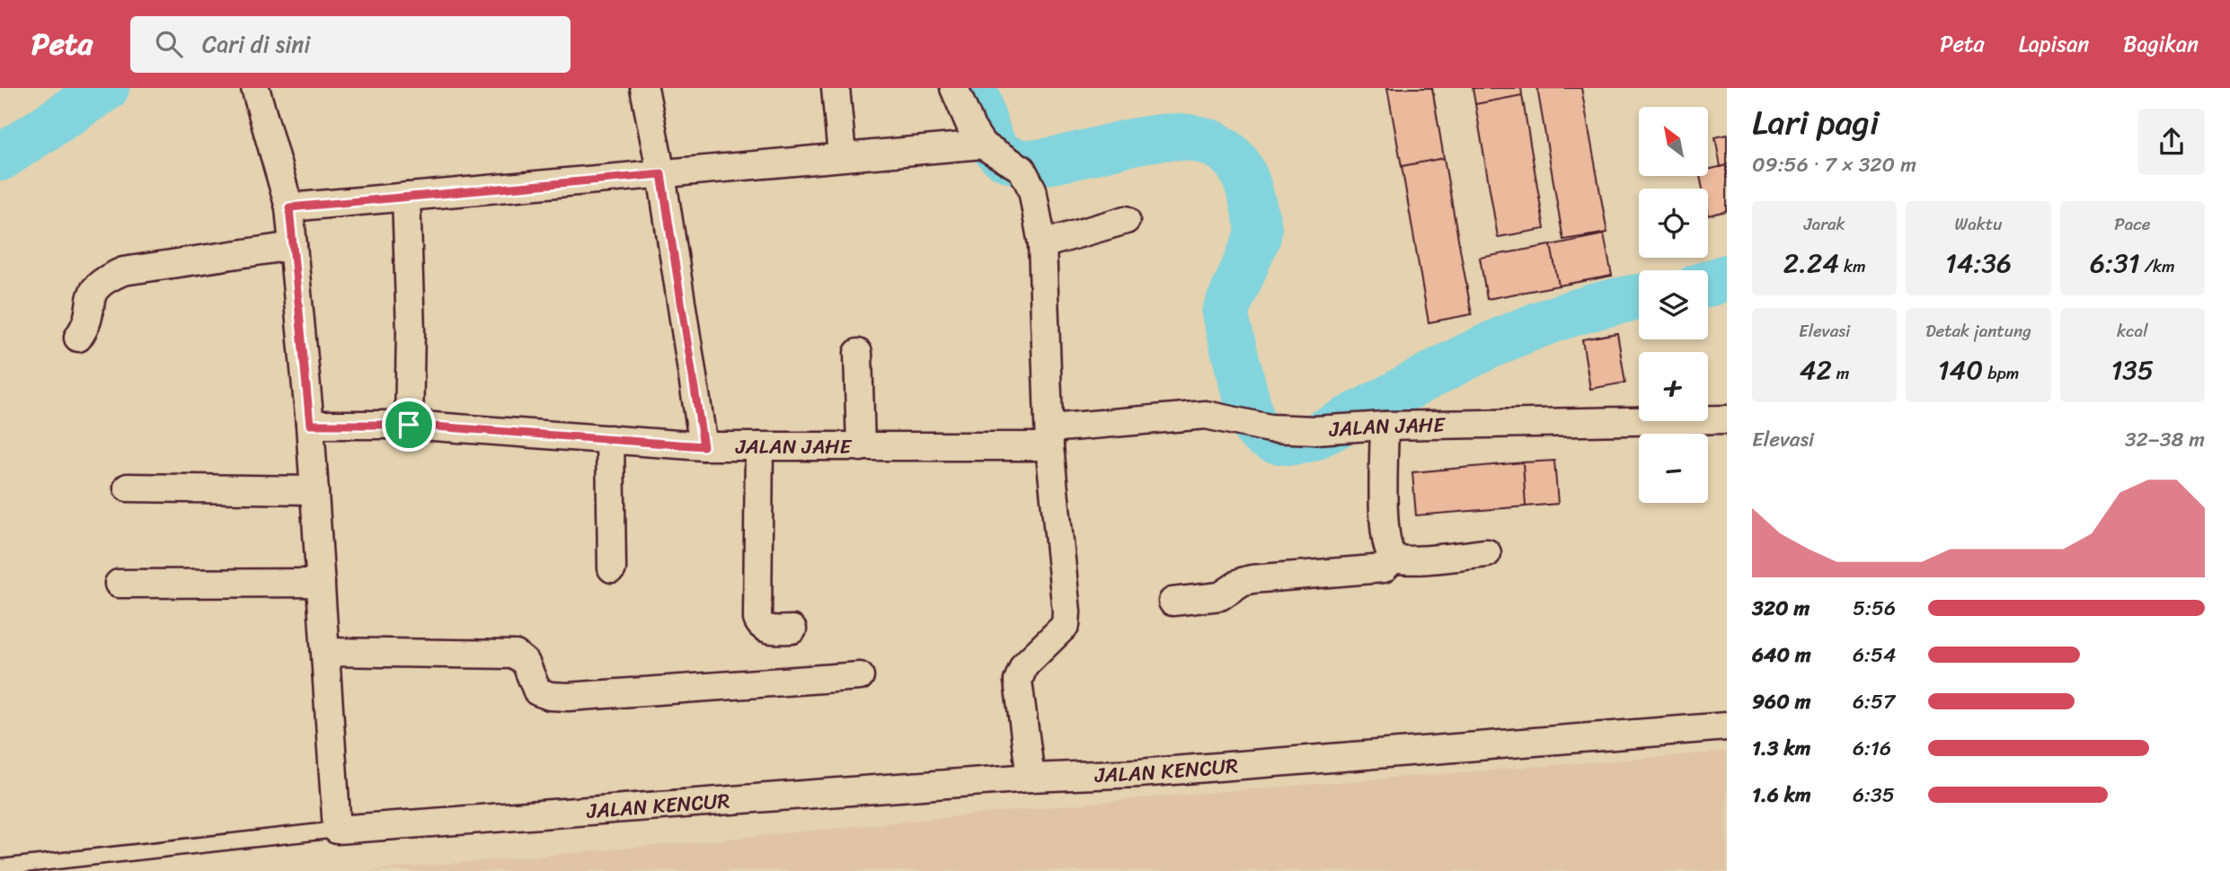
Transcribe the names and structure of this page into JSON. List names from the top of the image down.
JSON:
{
  "streets": {
    "street": ["JALAN JAHE", "JALAN KENCUR"]
  },
  "north": "top left",
  "page": {
    "header": "Peta",
    "search": "Cari di sini",
    "nav": ["Peta", "Lapisan", "Bagikan"],
    "heading": ["Lari pagi", "09:56 · 7 × 320 m"],
    "map_buttons": ["+", "−"],
    "stats": [
      ["Jarak", "2.24 km"],
      ["Waktu", "14:36"],
      ["Pace", "6:31 /km"],
      ["Elevasi", "42 m"],
      ["Detak jantung", "140 bpm"],
      ["kcal", "135"]
    ],
    "chart": ["Elevasi", "32–38 m"],
    "list": [
      {
        "name": "320 m",
        "note": "5:56"
      },
      {
        "name": "640 m",
        "note": "6:54"
      },
      {
        "name": "960 m",
        "note": "6:57"
      },
      {
        "name": "1.3 km",
        "note": "6:16"
      },
      {
        "name": "1.6 km",
        "note": "6:35"
      }
    ]
  }
}
